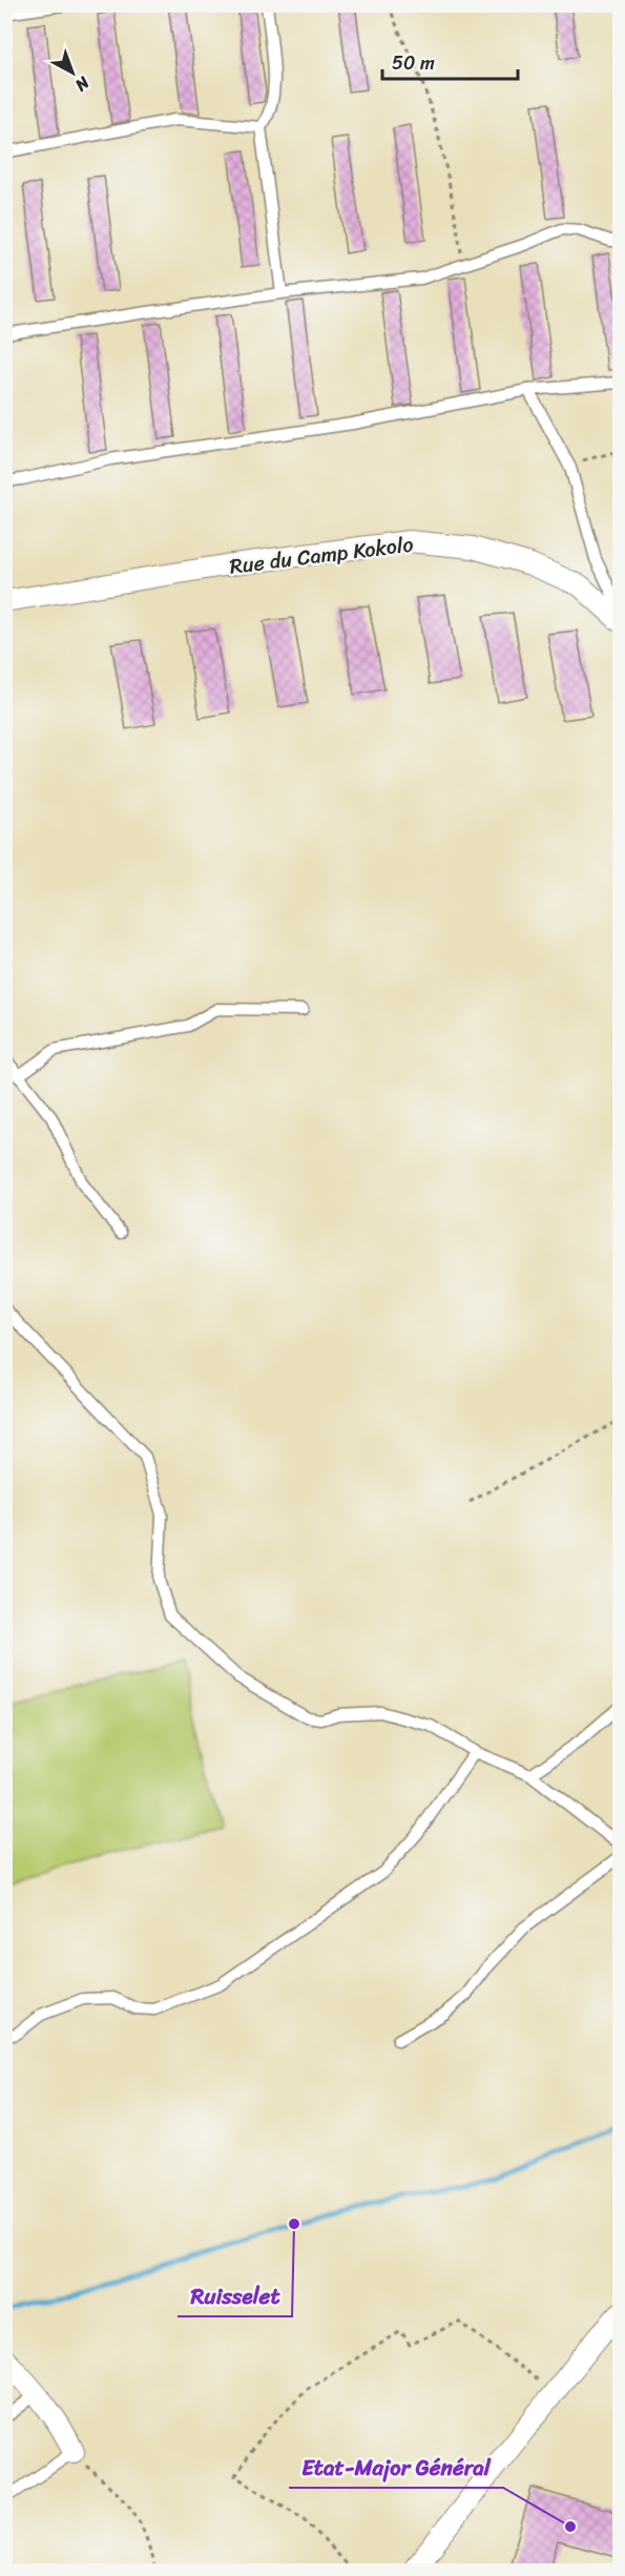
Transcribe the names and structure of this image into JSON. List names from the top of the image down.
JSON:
{
  "streets": {
    "street": ["Rue du Camp Kokolo"]
  },
  "places": ["Ruisselet", "Etat-Major Général"],
  "scale_bar": "50 m",
  "north": "bottom right"
}
